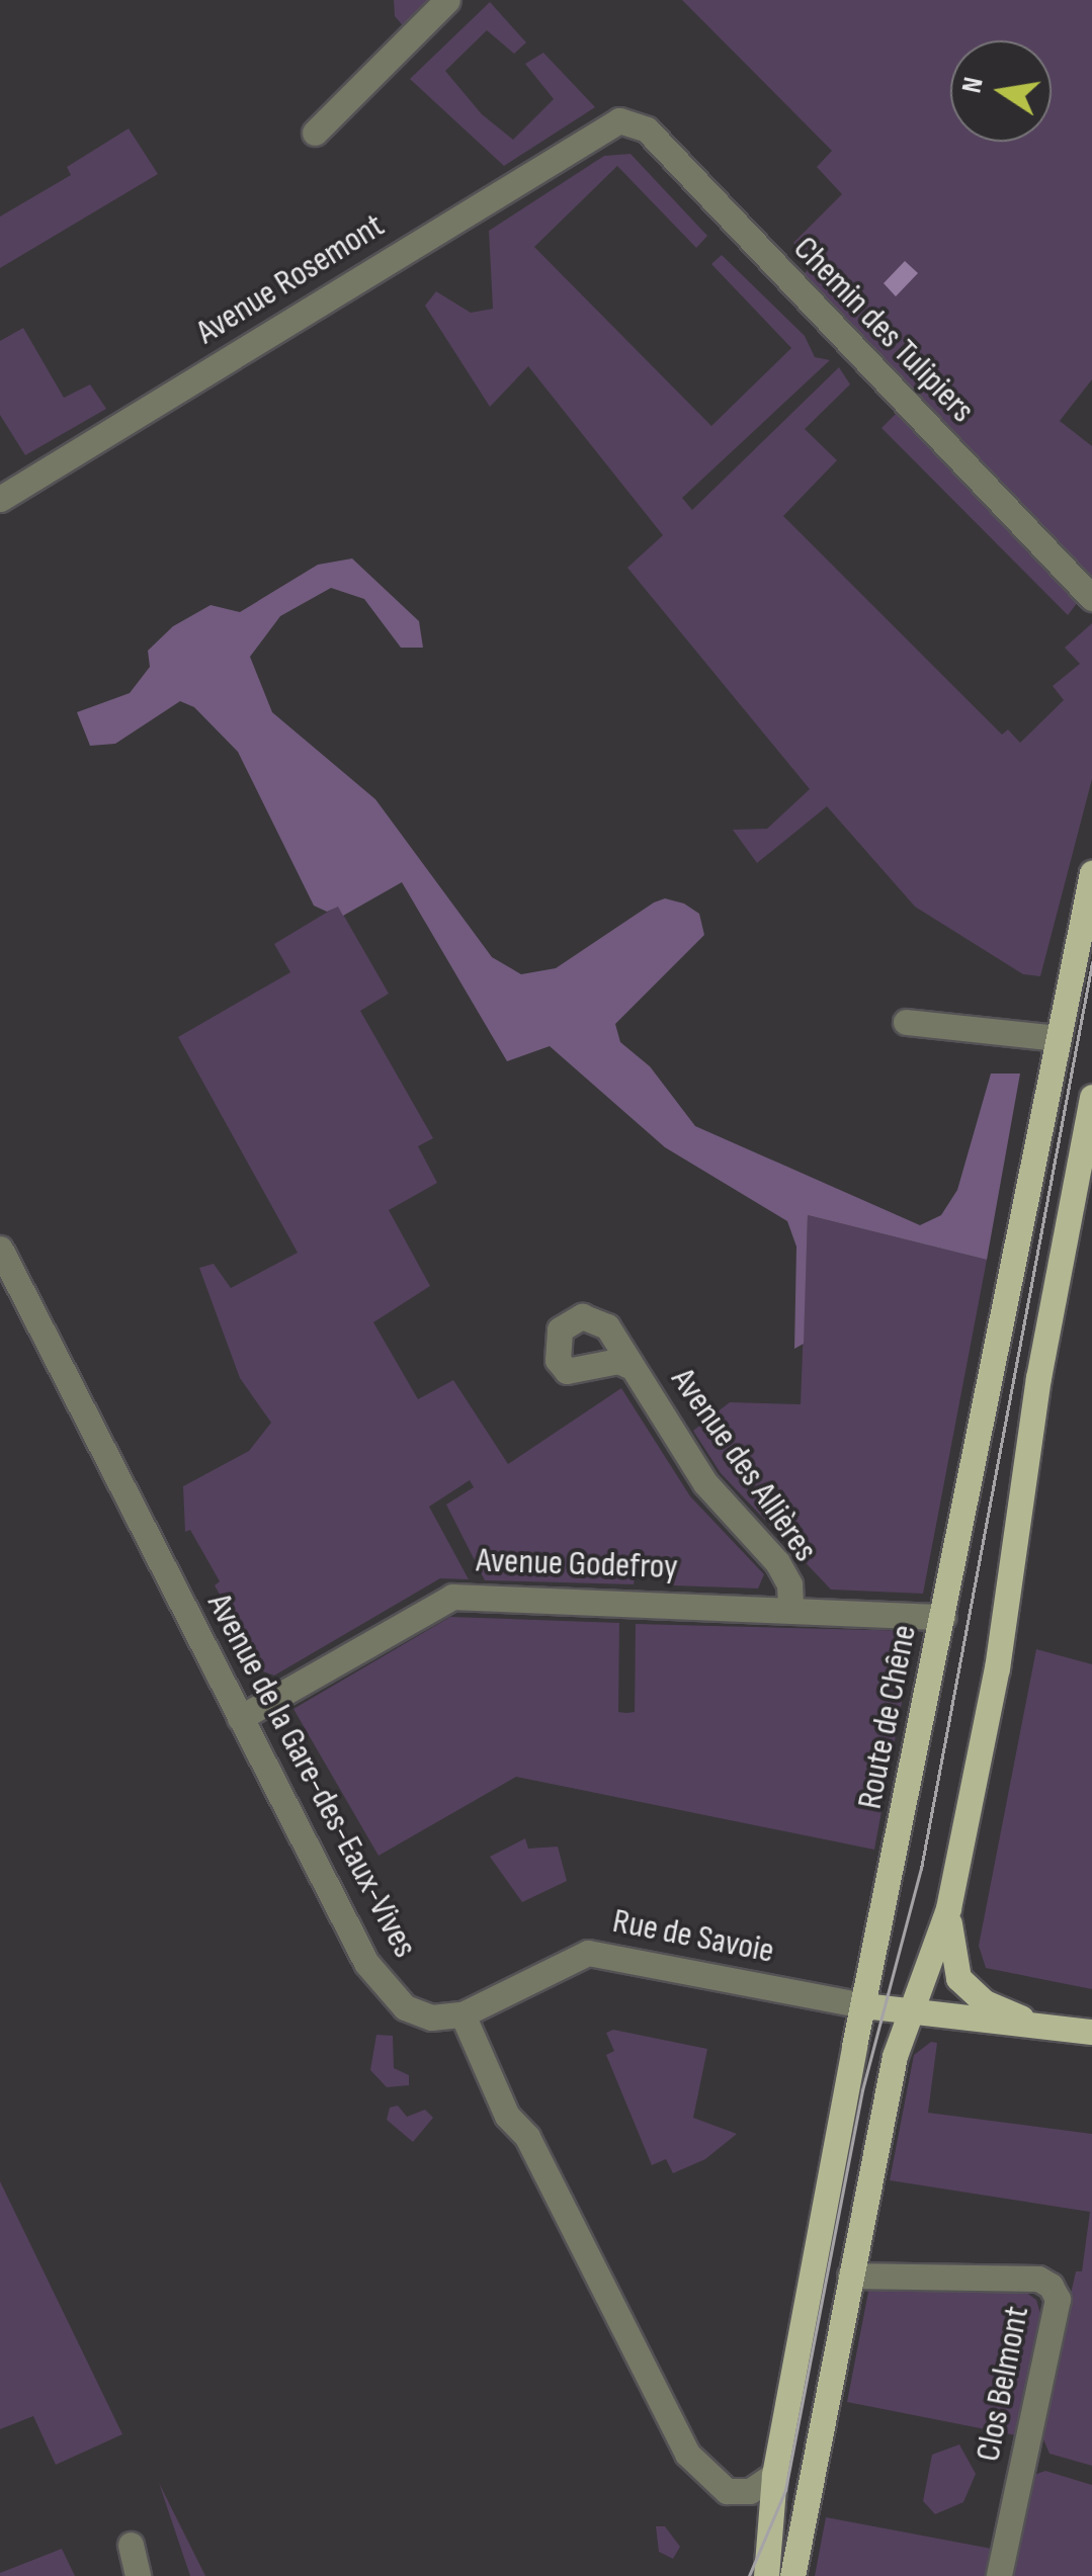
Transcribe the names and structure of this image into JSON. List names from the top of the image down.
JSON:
{
  "streets": {
    "main road": ["Route de Chêne"],
    "street": [
      "Avenue Rosemont",
      "Chemin des Tulipiers",
      "Avenue des Allières",
      "Avenue Godefroy",
      "Avenue de la Gare-des-Eaux-Vives",
      "Rue de Savoie",
      "Clos Belmont"
    ]
  },
  "crossings": [
    ["Avenue Rosemont", "Chemin des Tulipiers"],
    ["Avenue des Allières", "Avenue Godefroy"],
    ["Avenue Godefroy", "Route de Chêne"],
    ["Avenue Godefroy", "Avenue de la Gare-des-Eaux-Vives"],
    ["Route de Chêne", "Rue de Savoie"],
    ["Avenue de la Gare-des-Eaux-Vives", "Rue de Savoie"]
  ],
  "north": "left"
}
